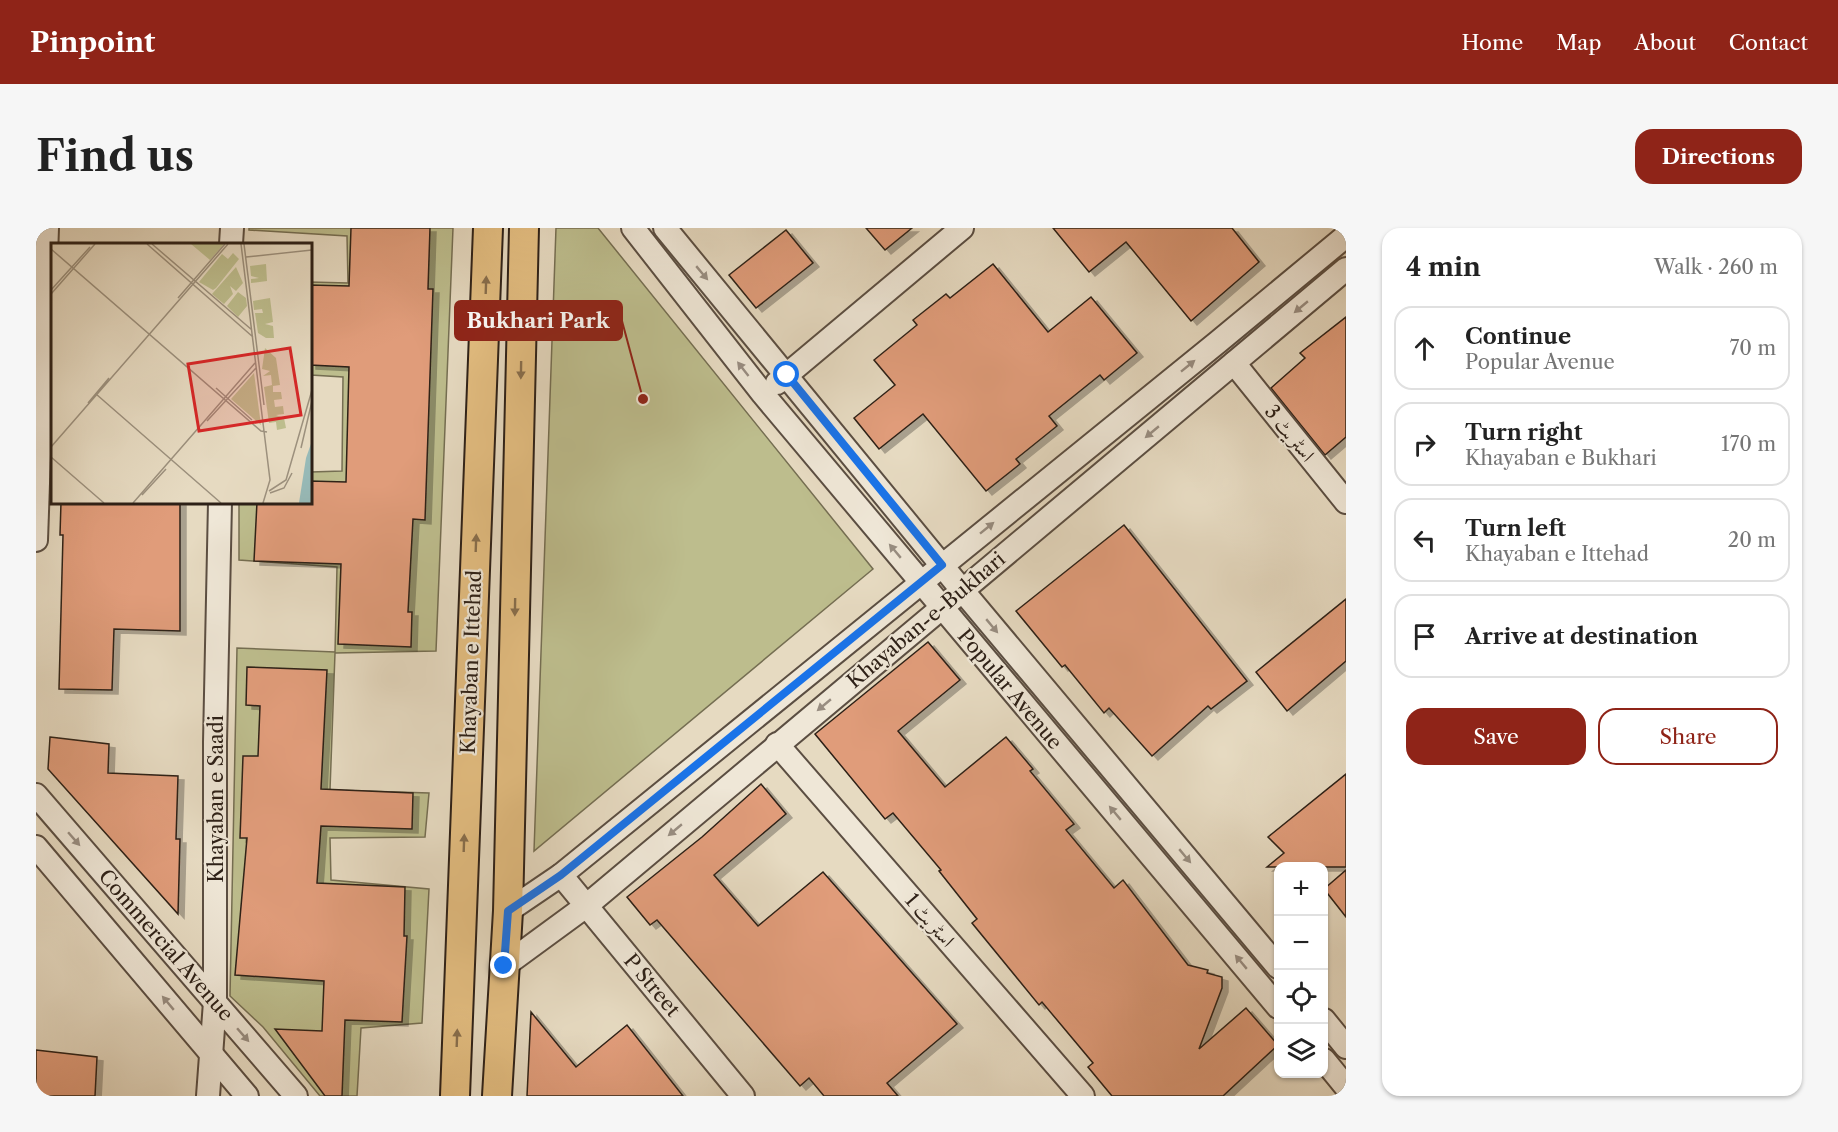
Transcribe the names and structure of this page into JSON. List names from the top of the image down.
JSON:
{
  "streets": {
    "main road": ["Khayaban e Ittehad"],
    "street": [
      "اسٹریٹ 3",
      "Khayaban-e-Bukhari",
      "Popular Avenue",
      "Khayaban e Saadi",
      "اسٹریٹ 1",
      "Commercial Avenue",
      "P Street"
    ]
  },
  "crossings": [
    ["اسٹریٹ 3", "Khayaban-e-Bukhari"],
    ["Khayaban-e-Bukhari", "Popular Avenue"],
    ["Khayaban-e-Bukhari", "اسٹریٹ 1"],
    ["Khayaban-e-Bukhari", "P Street"],
    ["Khayaban e Saadi", "Commercial Avenue"]
  ],
  "places": ["Bukhari Park"],
  "page": {
    "header": "Pinpoint",
    "nav": [
      "Home",
      "Map",
      "About",
      "Contact"
    ],
    "buttons": [
      "Directions",
      ["Save", "Share"]
    ],
    "title": "Find us",
    "heading": ["4 min", "Walk · 260 m"],
    "list": [
      ["Continue", "Popular Avenue", "70 m"],
      ["Turn right", "Khayaban e Bukhari", "170 m"],
      ["Turn left", "Khayaban e Ittehad", "20 m"],
      "Arrive at destination"
    ],
    "map_buttons": ["+", "−"]
  }
}
